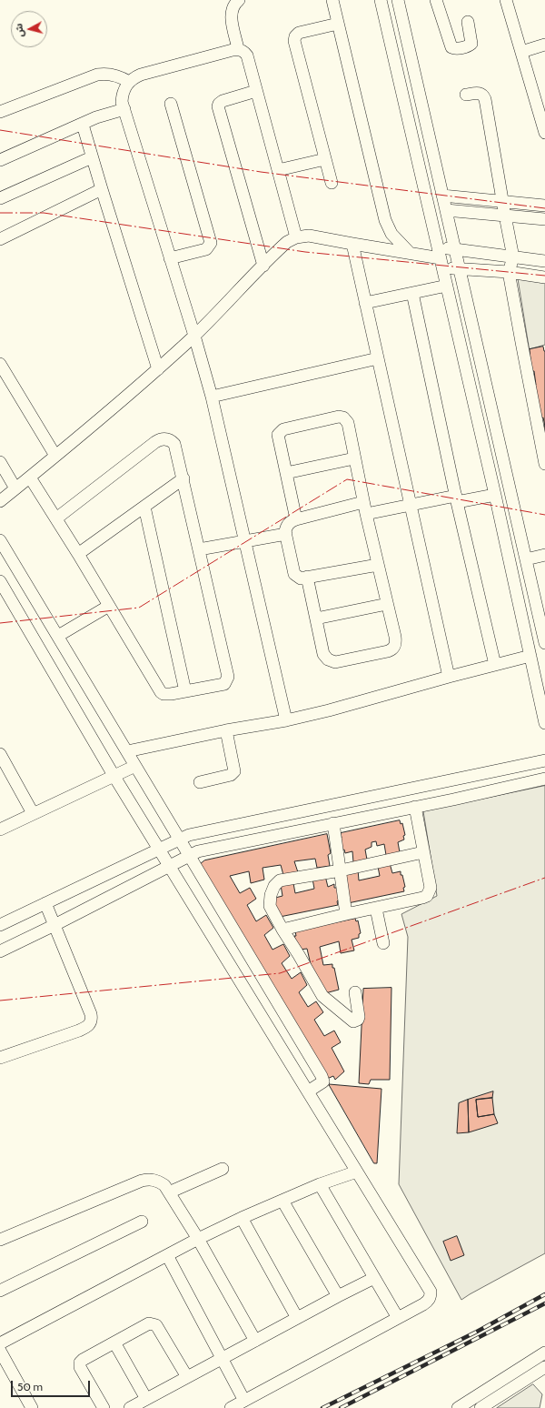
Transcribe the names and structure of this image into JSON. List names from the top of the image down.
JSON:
{
  "scale_bar": "50 m",
  "north": "left"
}
